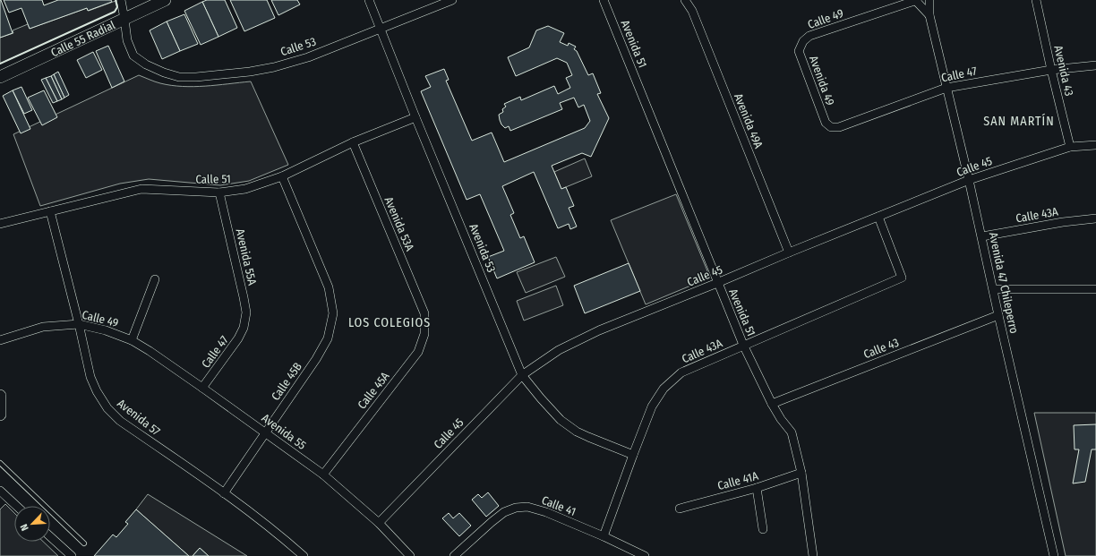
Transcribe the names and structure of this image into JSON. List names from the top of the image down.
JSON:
{
  "streets": {
    "main road": ["Calle 55 Radial"],
    "street": [
      "Calle 49",
      "Avenida 51",
      "Calle 53",
      "Avenida 43",
      "Calle 47",
      "Avenida 49",
      "Avenida 49A",
      "Calle 45",
      "Calle 51",
      "Calle 43A",
      "Avenida 53A",
      "Avenida 53",
      "Avenida 55A",
      "Avenida 47 Chileperro",
      "Calle 43",
      "Calle 45B",
      "Calle 45A",
      "Avenida 57",
      "Avenida 55",
      "Calle 41A",
      "Calle 41"
    ]
  },
  "crossings": [
    ["Calle 49", "Avenida 49"],
    ["Calle 49", "Avenida 57"],
    ["Calle 49", "Avenida 55"],
    ["Calle 55 Radial", "Calle 53"],
    ["Avenida 51", "Calle 45"],
    ["Avenida 51", "Calle 43A"],
    ["Avenida 51", "Calle 43"],
    ["Avenida 51", "Calle 41A"],
    ["Calle 53", "Avenida 53"],
    ["Avenida 43", "Calle 47"],
    ["Avenida 43", "Calle 45"],
    ["Calle 47", "Avenida 49"],
    ["Calle 47", "Avenida 55A"],
    ["Calle 47", "Avenida 47 Chileperro"],
    ["Calle 47", "Avenida 55"],
    ["Avenida 49A", "Calle 45"],
    ["Calle 45", "Calle 43A"],
    ["Calle 45", "Avenida 53"],
    ["Calle 45", "Avenida 47 Chileperro"],
    ["Calle 45", "Avenida 55"],
    ["Calle 51", "Avenida 53A"],
    ["Calle 51", "Avenida 53"],
    ["Calle 51", "Avenida 55A"],
    ["Calle 51", "Calle 45B"],
    ["Calle 51", "Avenida 57"],
    ["Calle 43A", "Avenida 53"],
    ["Calle 43A", "Avenida 47 Chileperro"],
    ["Calle 43A", "Calle 41"],
    ["Avenida 53A", "Calle 45A"],
    ["Avenida 47 Chileperro", "Calle 43"],
    ["Calle 45B", "Avenida 57"],
    ["Calle 45B", "Avenida 55"],
    ["Calle 45A", "Avenida 55"]
  ],
  "districts": ["SAN MARTÍN", "LOS COLEGIOS"],
  "north": "bottom left"
}
